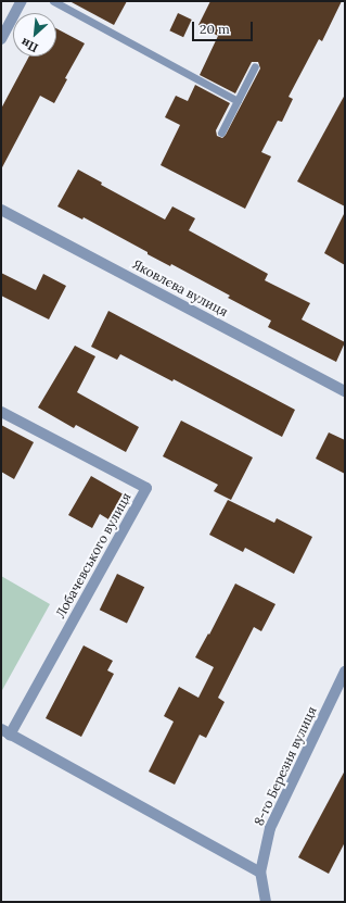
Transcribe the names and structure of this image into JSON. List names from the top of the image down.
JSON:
{
  "streets": {
    "street": ["Яковлєва вулиця", "Лобачевського вулиця", "8-го Березня вулиця"]
  },
  "crossings": [
    ["Лобачевського вулиця", "8-го Березня вулиця"]
  ],
  "scale_bar": "20 m",
  "north": "bottom left"
}
